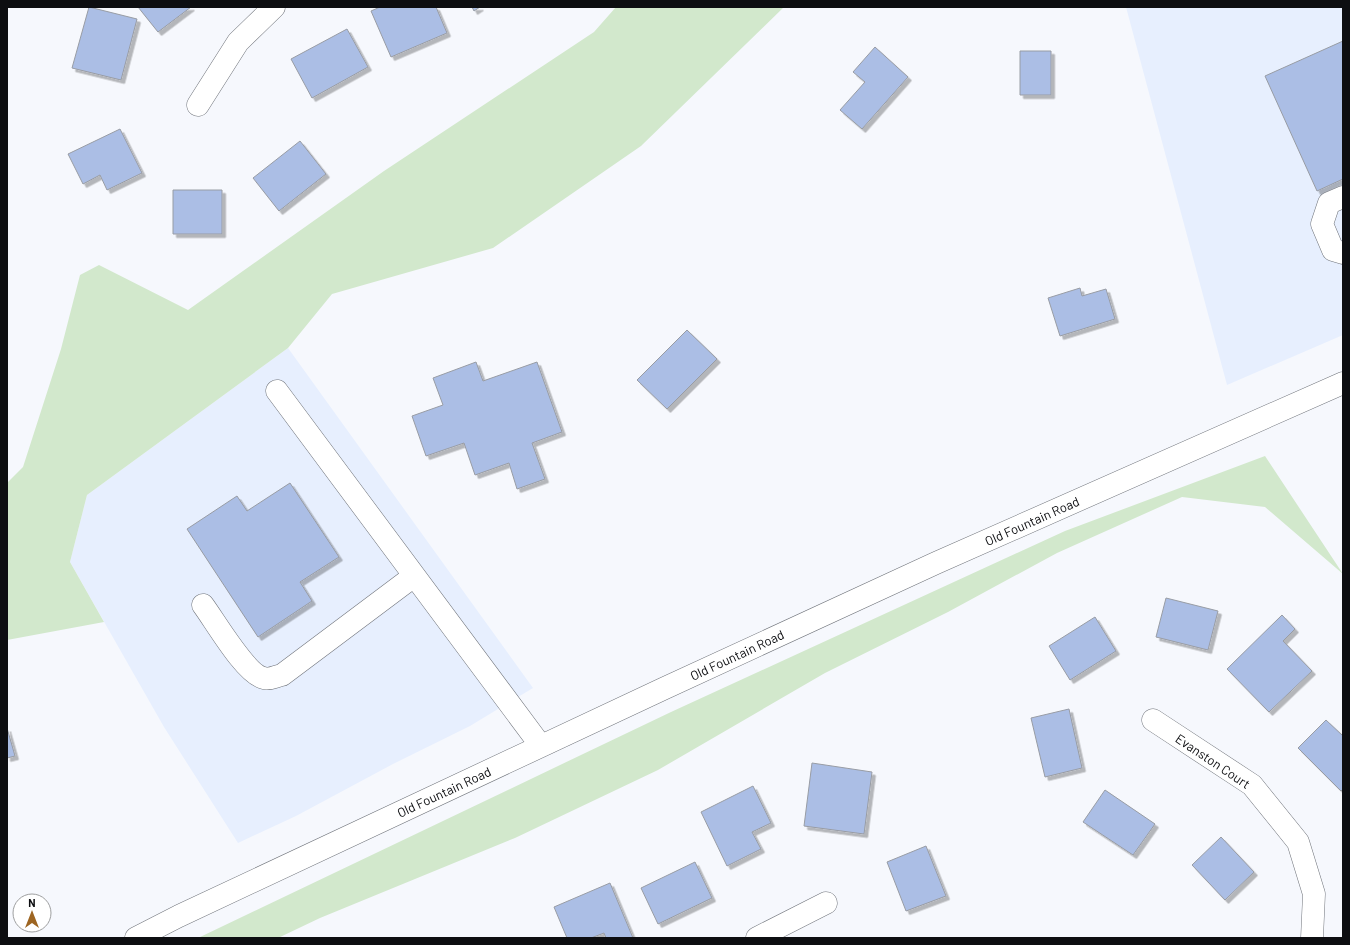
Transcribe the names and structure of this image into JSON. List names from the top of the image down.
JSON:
{
  "streets": {
    "street": ["Old Fountain Road", "Evanston Court"]
  },
  "north": "top"
}
